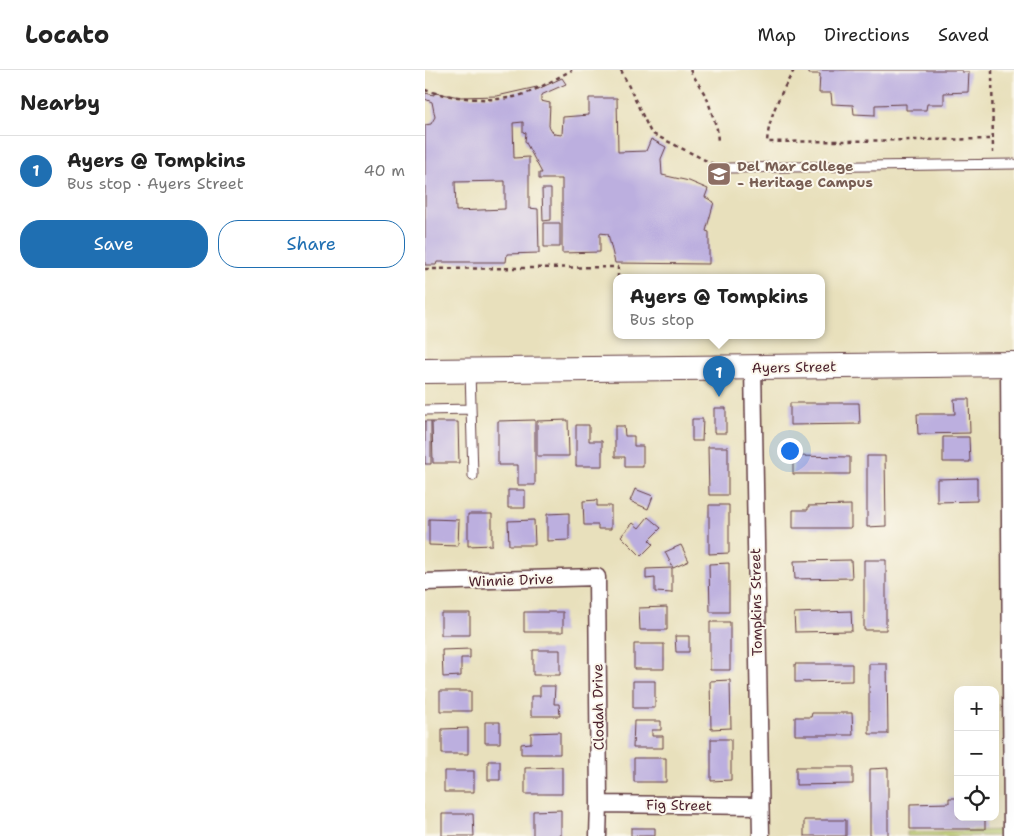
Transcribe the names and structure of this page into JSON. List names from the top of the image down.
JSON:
{
  "streets": {
    "main road": ["Ayers Street"],
    "street": [
      "Winnie Drive",
      "Tompkins Street",
      "Clodah Drive",
      "Fig Street"
    ]
  },
  "crossings": [
    ["Ayers Street", "Tompkins Street"],
    ["Winnie Drive", "Clodah Drive"],
    ["Tompkins Street", "Fig Street"],
    ["Clodah Drive", "Fig Street"]
  ],
  "places": {
    "school or university": ["Del Mar College - Heritage Campus"]
  },
  "page": {
    "header": "Locato",
    "nav": ["Map", "Directions", "Saved"],
    "heading": "Nearby",
    "list": [
      {
        "mark": "1",
        "name": "Ayers @ Tompkins",
        "note": "Bus stop · Ayers Street",
        "value": "40 m"
      }
    ],
    "buttons": ["Save", "Share"],
    "popup": ["Ayers @ Tompkins", "Bus stop"],
    "pins": "1",
    "map_buttons": ["+", "−"]
  }
}
